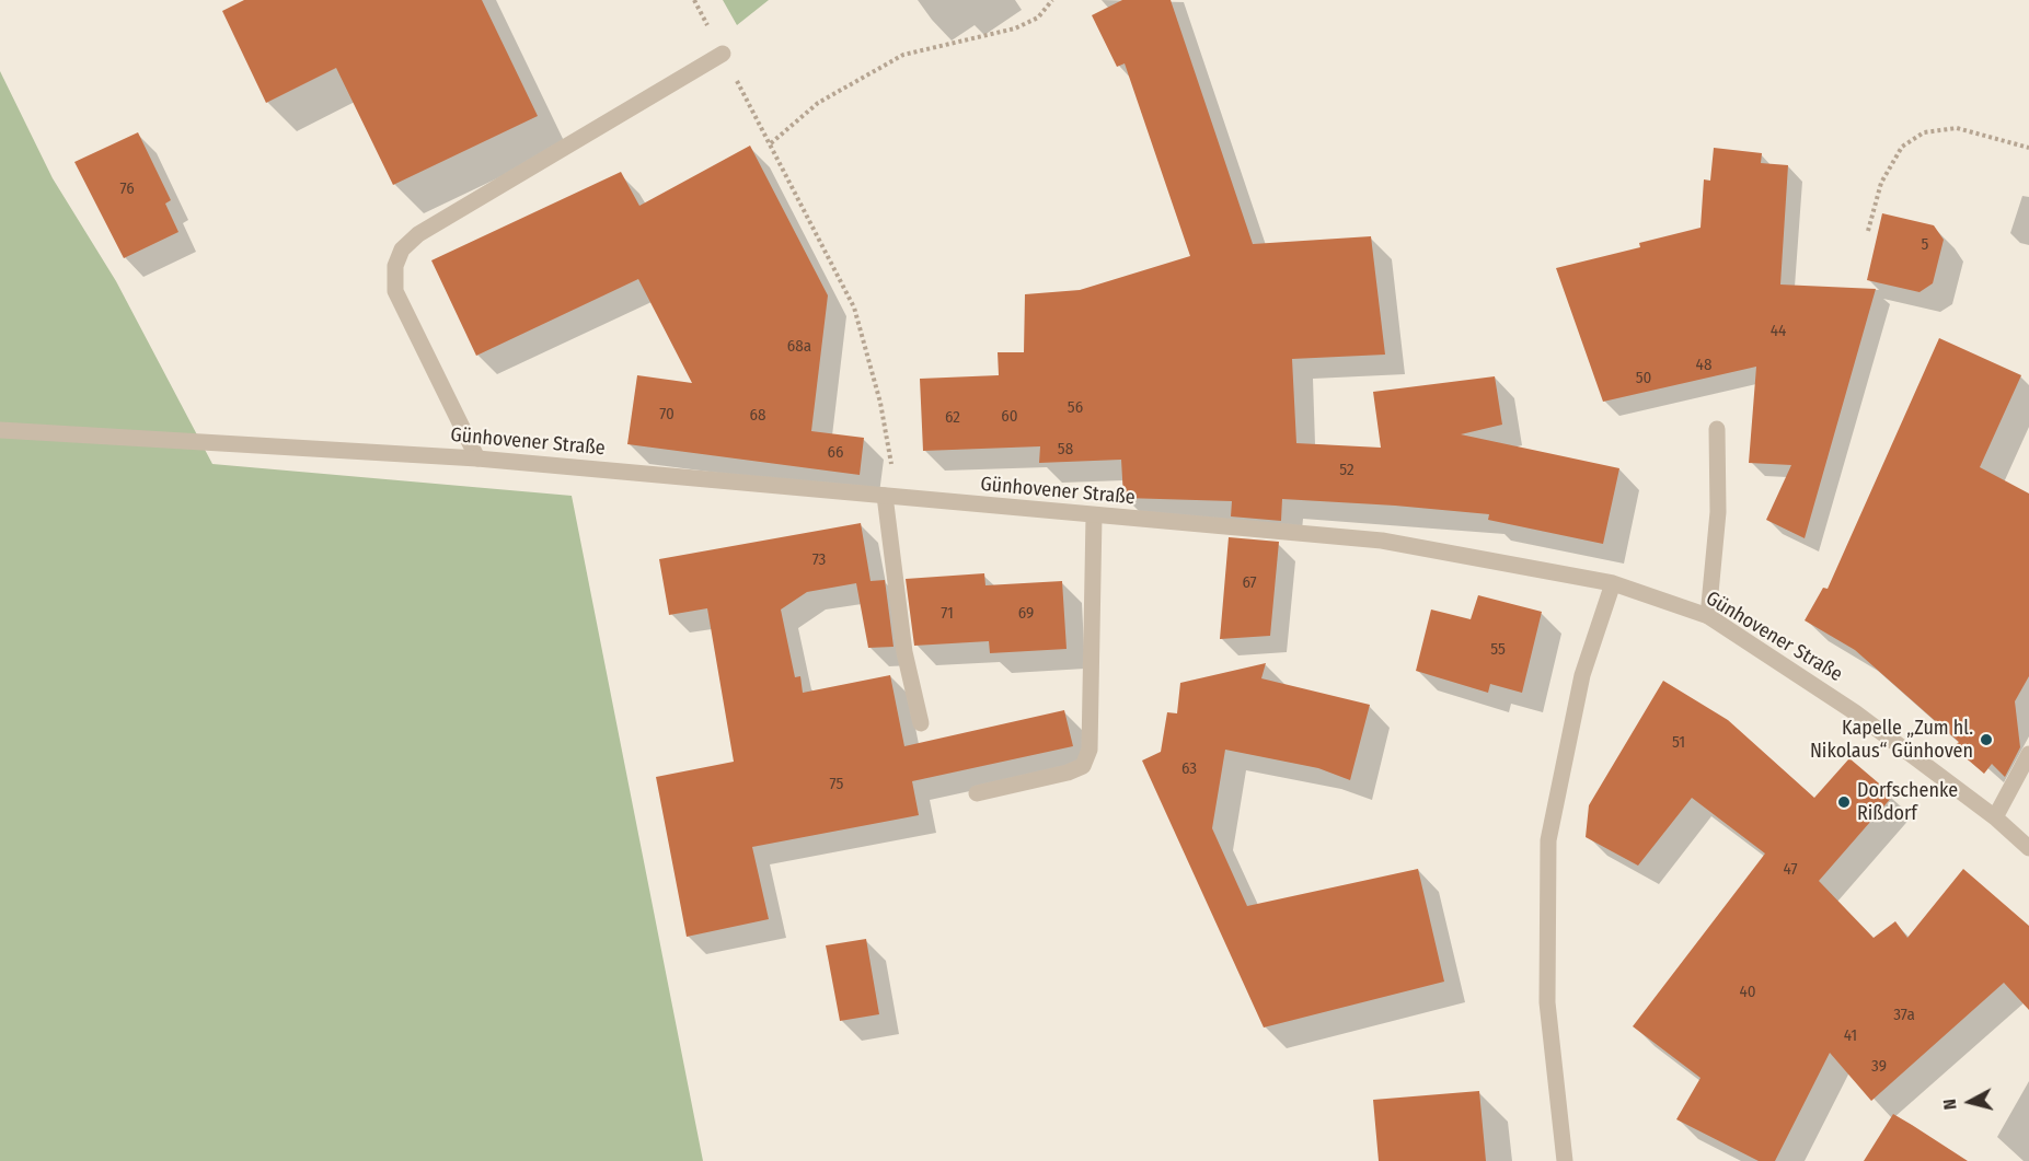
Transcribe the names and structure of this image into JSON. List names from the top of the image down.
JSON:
{
  "streets": {
    "street": ["Günhovener Straße"]
  },
  "places": ["Kapelle „Zum hl. Nikolaus“ Günhoven", "Dorfschenke Rißdorf"],
  "house_numbers": [
    "76",
    "5",
    "44",
    "68a",
    "48",
    "50",
    "56",
    "70",
    "68",
    "60",
    "62",
    "58",
    "66",
    "52",
    "73",
    "67",
    "71",
    "69",
    "55",
    "51",
    "63",
    "75",
    "47",
    "40",
    "37a",
    "41",
    "39"
  ],
  "north": "left"
}
